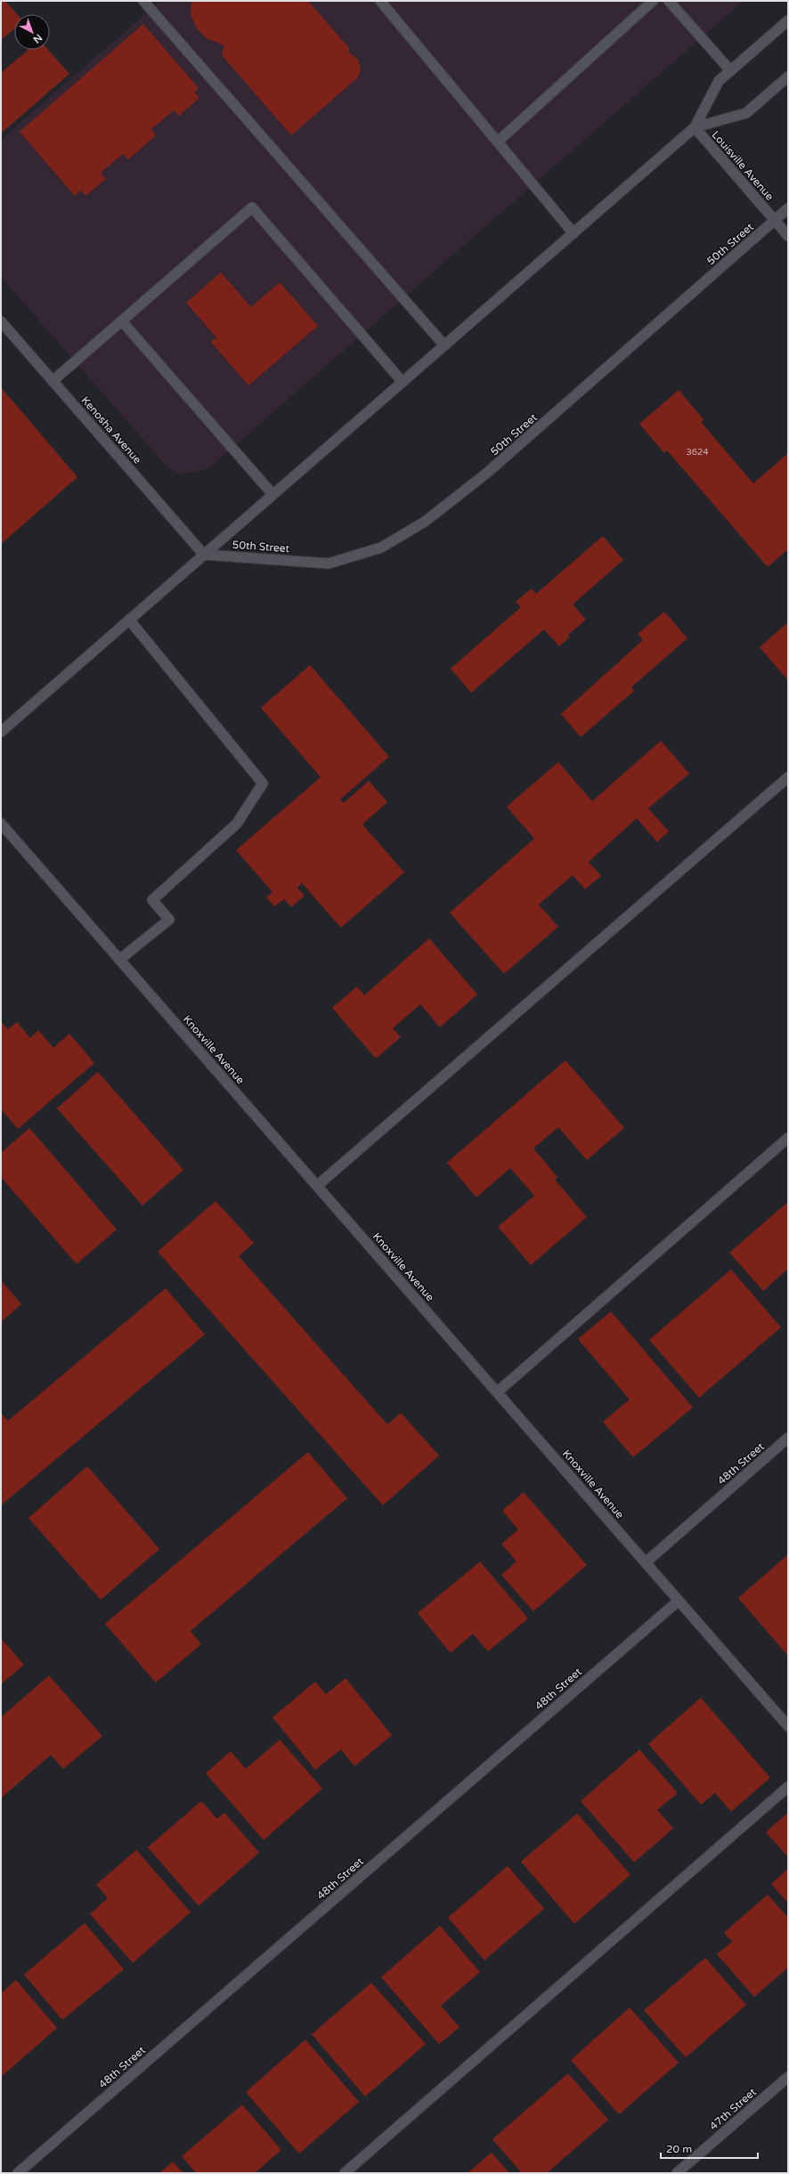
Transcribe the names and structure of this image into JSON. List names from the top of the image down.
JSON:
{
  "streets": {
    "street": [
      "Louisville Avenue",
      "50th Street",
      "Kenosha Avenue",
      "Knoxville Avenue",
      "48th Street",
      "47th Street"
    ]
  },
  "crossings": [
    ["Louisville Avenue", "50th Street"],
    ["50th Street", "Kenosha Avenue"],
    ["Knoxville Avenue", "48th Street"]
  ],
  "house_numbers": ["3624"],
  "scale_bar": "20 m",
  "north": "bottom right"
}
